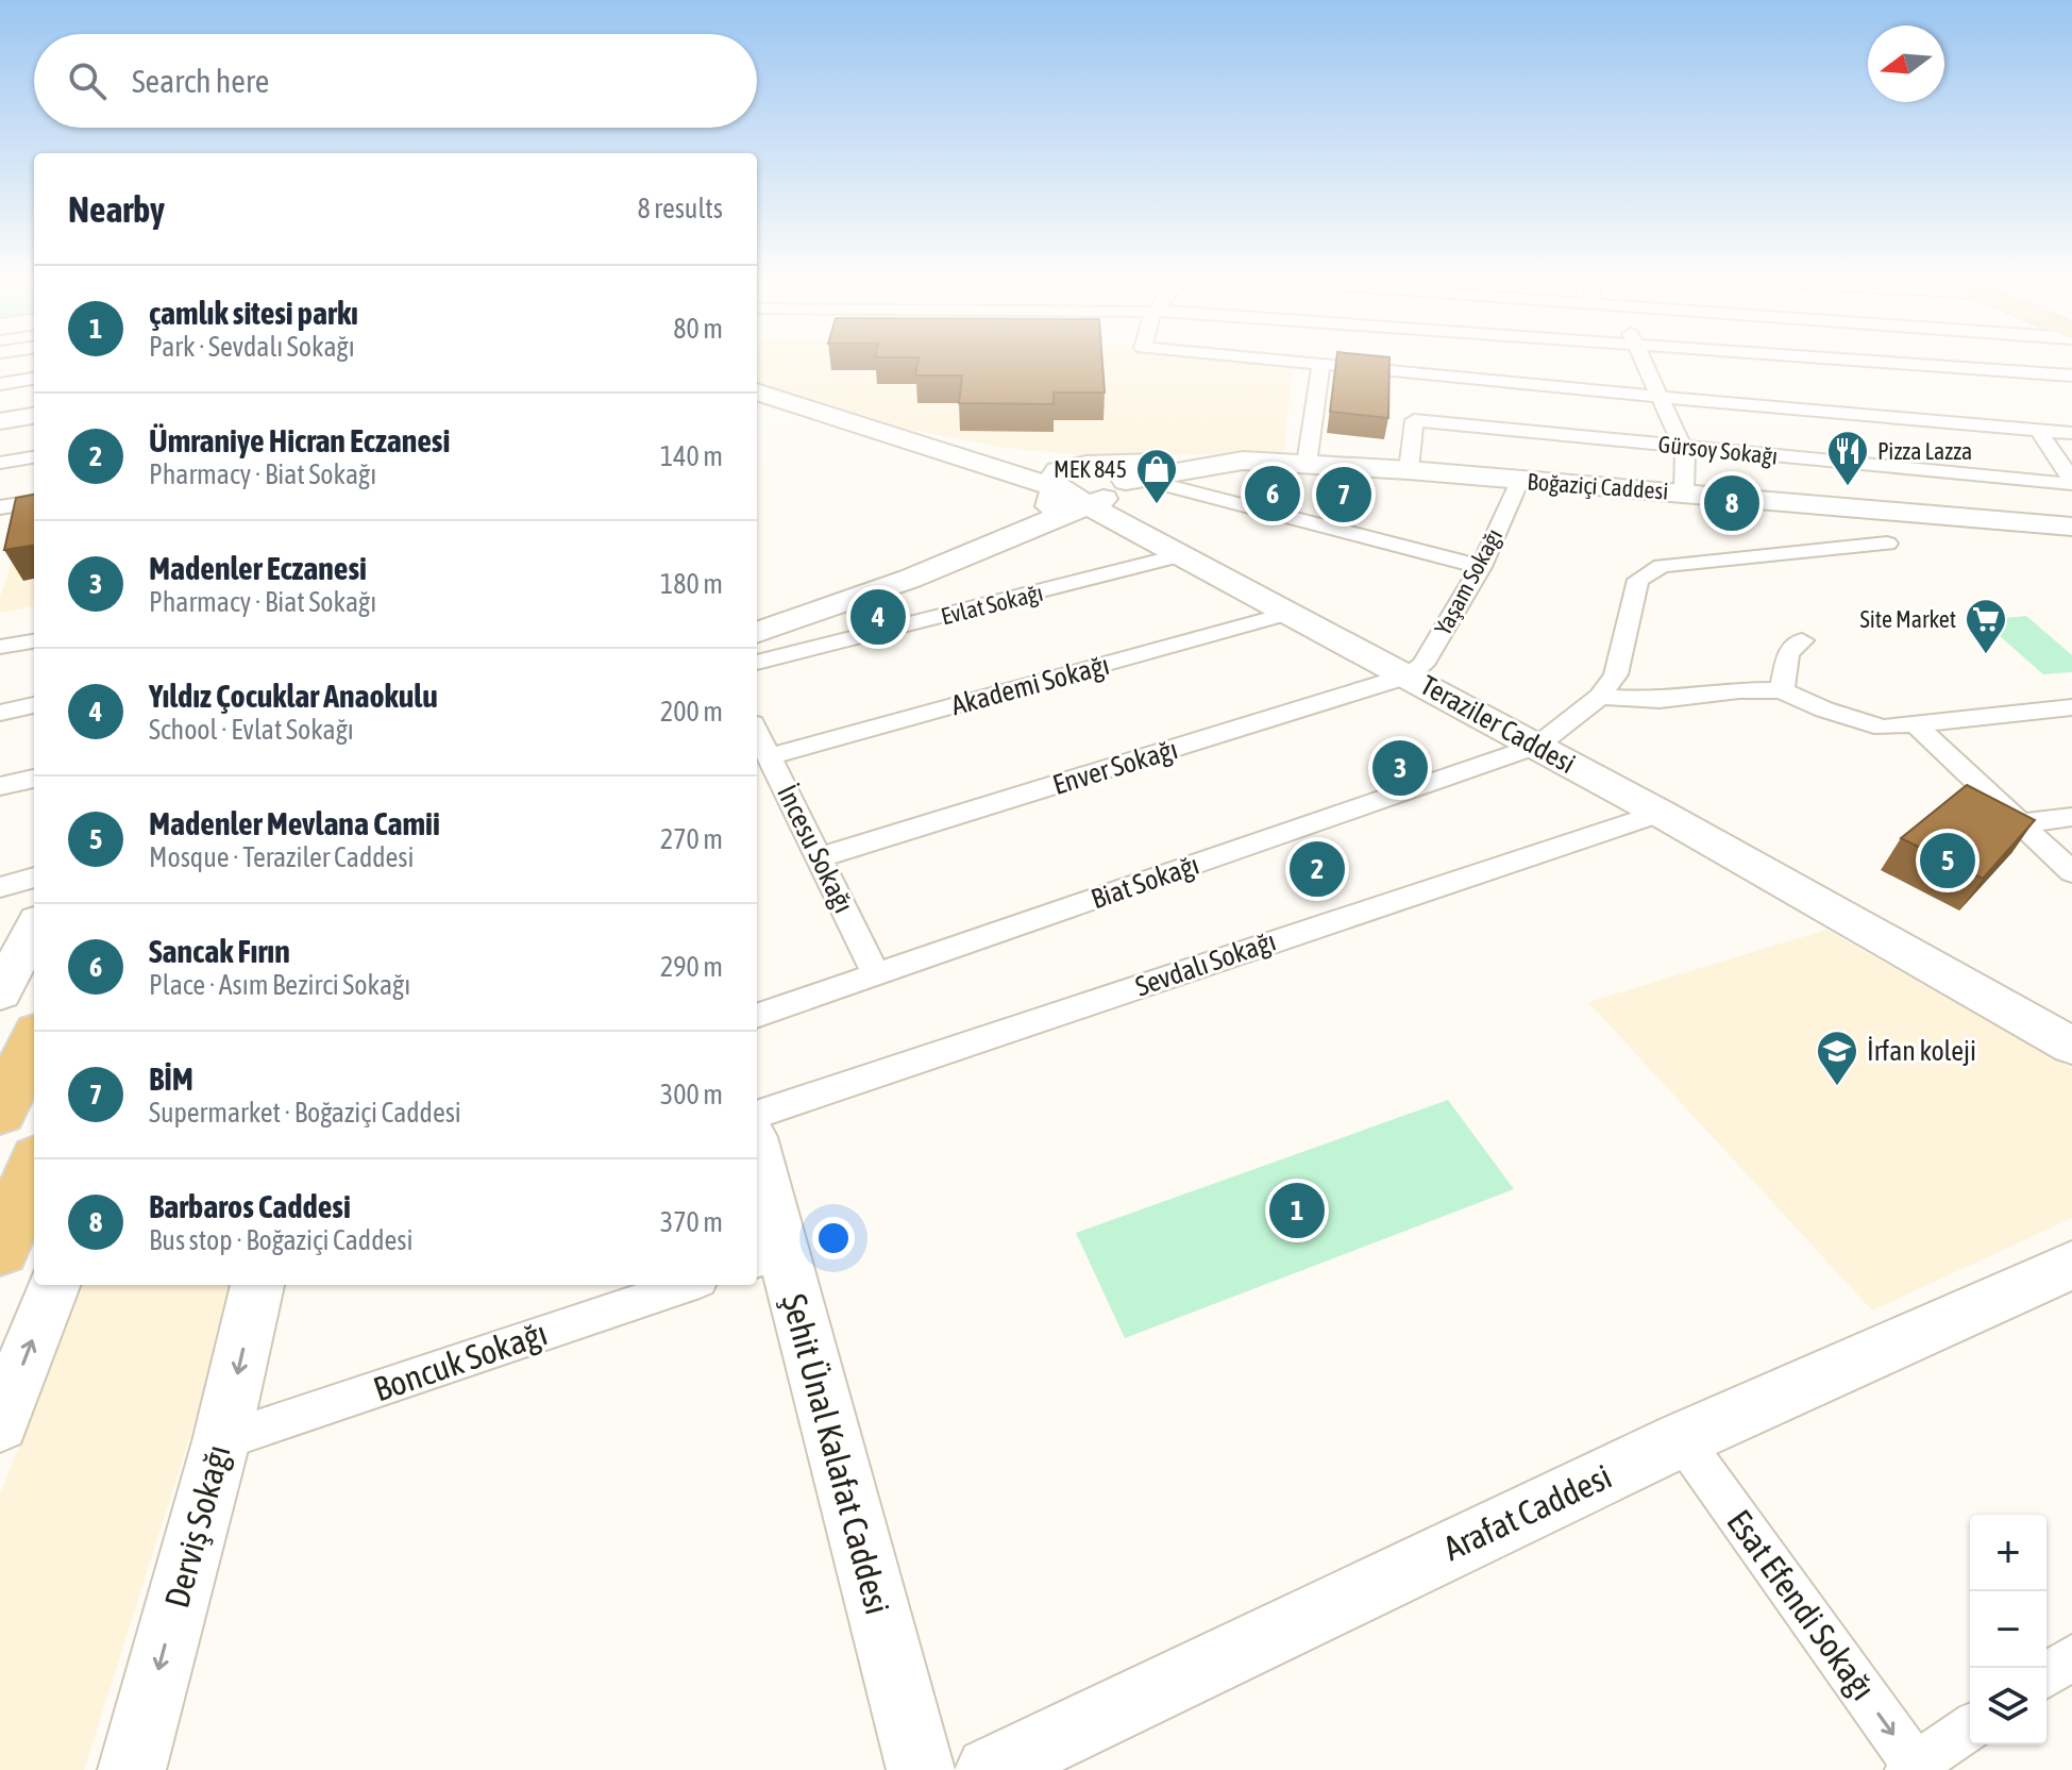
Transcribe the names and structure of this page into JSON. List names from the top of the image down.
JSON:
{
  "streets": {
    "main road": [
      "Boğaziçi Caddesi",
      "Teraziler Caddesi",
      "Şehit Ünal Kalafat Caddesi",
      "Arafat Caddesi",
      "Derviş Sokağı"
    ],
    "street": [
      "Gürsoy Sokağı",
      "Yaşam Sokağı",
      "Evlat Sokağı",
      "Akademi Sokağı",
      "Enver Sokağı",
      "İncesu Sokağı",
      "Biat Sokağı",
      "Sevdalı Sokağı",
      "Boncuk Sokağı",
      "Esat Efendi Sokağı"
    ]
  },
  "crossings": [
    ["Gürsoy Sokağı", "Boğaziçi Caddesi"],
    ["Boğaziçi Caddesi", "Yaşam Sokağı"],
    ["Yaşam Sokağı", "Teraziler Caddesi"],
    ["Yaşam Sokağı", "Enver Sokağı"],
    ["Evlat Sokağı", "Teraziler Caddesi"],
    ["Akademi Sokağı", "Teraziler Caddesi"],
    ["Akademi Sokağı", "İncesu Sokağı"],
    ["Teraziler Caddesi", "Enver Sokağı"],
    ["Teraziler Caddesi", "Biat Sokağı"],
    ["Teraziler Caddesi", "Sevdalı Sokağı"],
    ["Enver Sokağı", "İncesu Sokağı"],
    ["İncesu Sokağı", "Biat Sokağı"],
    ["Boncuk Sokağı", "Derviş Sokağı"],
    ["Arafat Caddesi", "Esat Efendi Sokağı"]
  ],
  "one_way": ["Derviş Sokağı", "Esat Efendi Sokağı"],
  "places": {
    "restaurant": ["Pizza Lazza"],
    "shop": ["MEK 845"],
    "supermarket": ["Site Market"],
    "school or university": ["İrfan koleji"]
  },
  "north": "left",
  "page": {
    "search": "Search here",
    "heading": ["Nearby", "8 results"],
    "list": [
      {
        "mark": "1",
        "name": "çamlık sitesi parkı",
        "note": "Park · Sevdalı Sokağı",
        "value": "80 m"
      },
      {
        "mark": "2",
        "name": "Ümraniye Hicran Eczanesi",
        "note": "Pharmacy · Biat Sokağı",
        "value": "140 m"
      },
      {
        "mark": "3",
        "name": "Madenler Eczanesi",
        "note": "Pharmacy · Biat Sokağı",
        "value": "180 m"
      },
      {
        "mark": "4",
        "name": "Yıldız Çocuklar Anaokulu",
        "note": "School · Evlat Sokağı",
        "value": "200 m"
      },
      {
        "mark": "5",
        "name": "Madenler Mevlana Camii",
        "note": "Mosque · Teraziler Caddesi",
        "value": "270 m"
      },
      {
        "mark": "6",
        "name": "Sancak Fırın",
        "note": "Place · Asım Bezirci Sokağı",
        "value": "290 m"
      },
      {
        "mark": "7",
        "name": "BİM",
        "note": "Supermarket · Boğaziçi Caddesi",
        "value": "300 m"
      },
      {
        "mark": "8",
        "name": "Barbaros Caddesi",
        "note": "Bus stop · Boğaziçi Caddesi",
        "value": "370 m"
      }
    ],
    "pins": [
      "6",
      "7",
      "8",
      "4",
      "3",
      "5",
      "2",
      "1"
    ],
    "map_buttons": ["+", "−"]
  }
}
